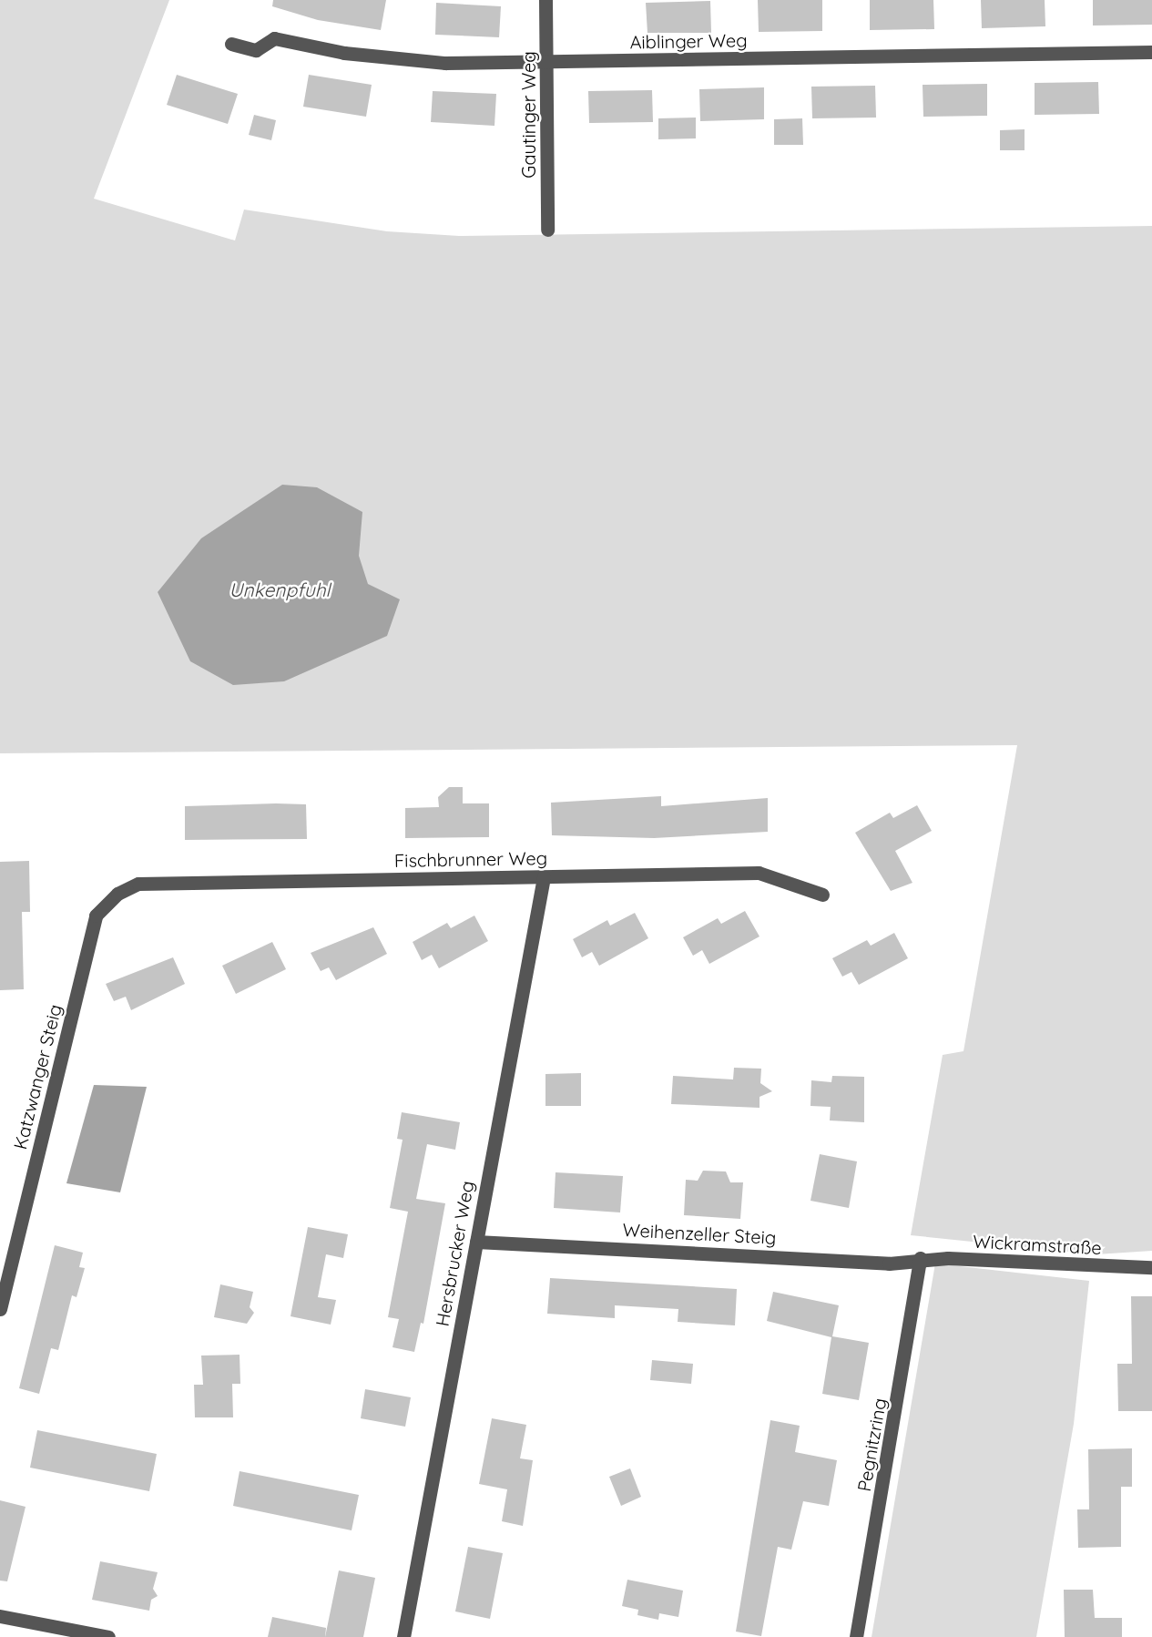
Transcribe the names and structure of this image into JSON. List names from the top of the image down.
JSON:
{
  "streets": {
    "street": [
      "Aiblinger Weg",
      "Gautinger Weg",
      "Fischbrunner Weg",
      "Katzwanger Steig",
      "Weihenzeller Steig",
      "Wickramstraße",
      "Hersbrucker Weg",
      "Pegnitzring"
    ]
  },
  "crossings": [
    ["Aiblinger Weg", "Gautinger Weg"],
    ["Fischbrunner Weg", "Katzwanger Steig"],
    ["Fischbrunner Weg", "Hersbrucker Weg"],
    ["Weihenzeller Steig", "Wickramstraße"],
    ["Weihenzeller Steig", "Hersbrucker Weg"],
    ["Weihenzeller Steig", "Pegnitzring"],
    ["Wickramstraße", "Pegnitzring"]
  ],
  "water": ["Unkenpfuhl"]
}
